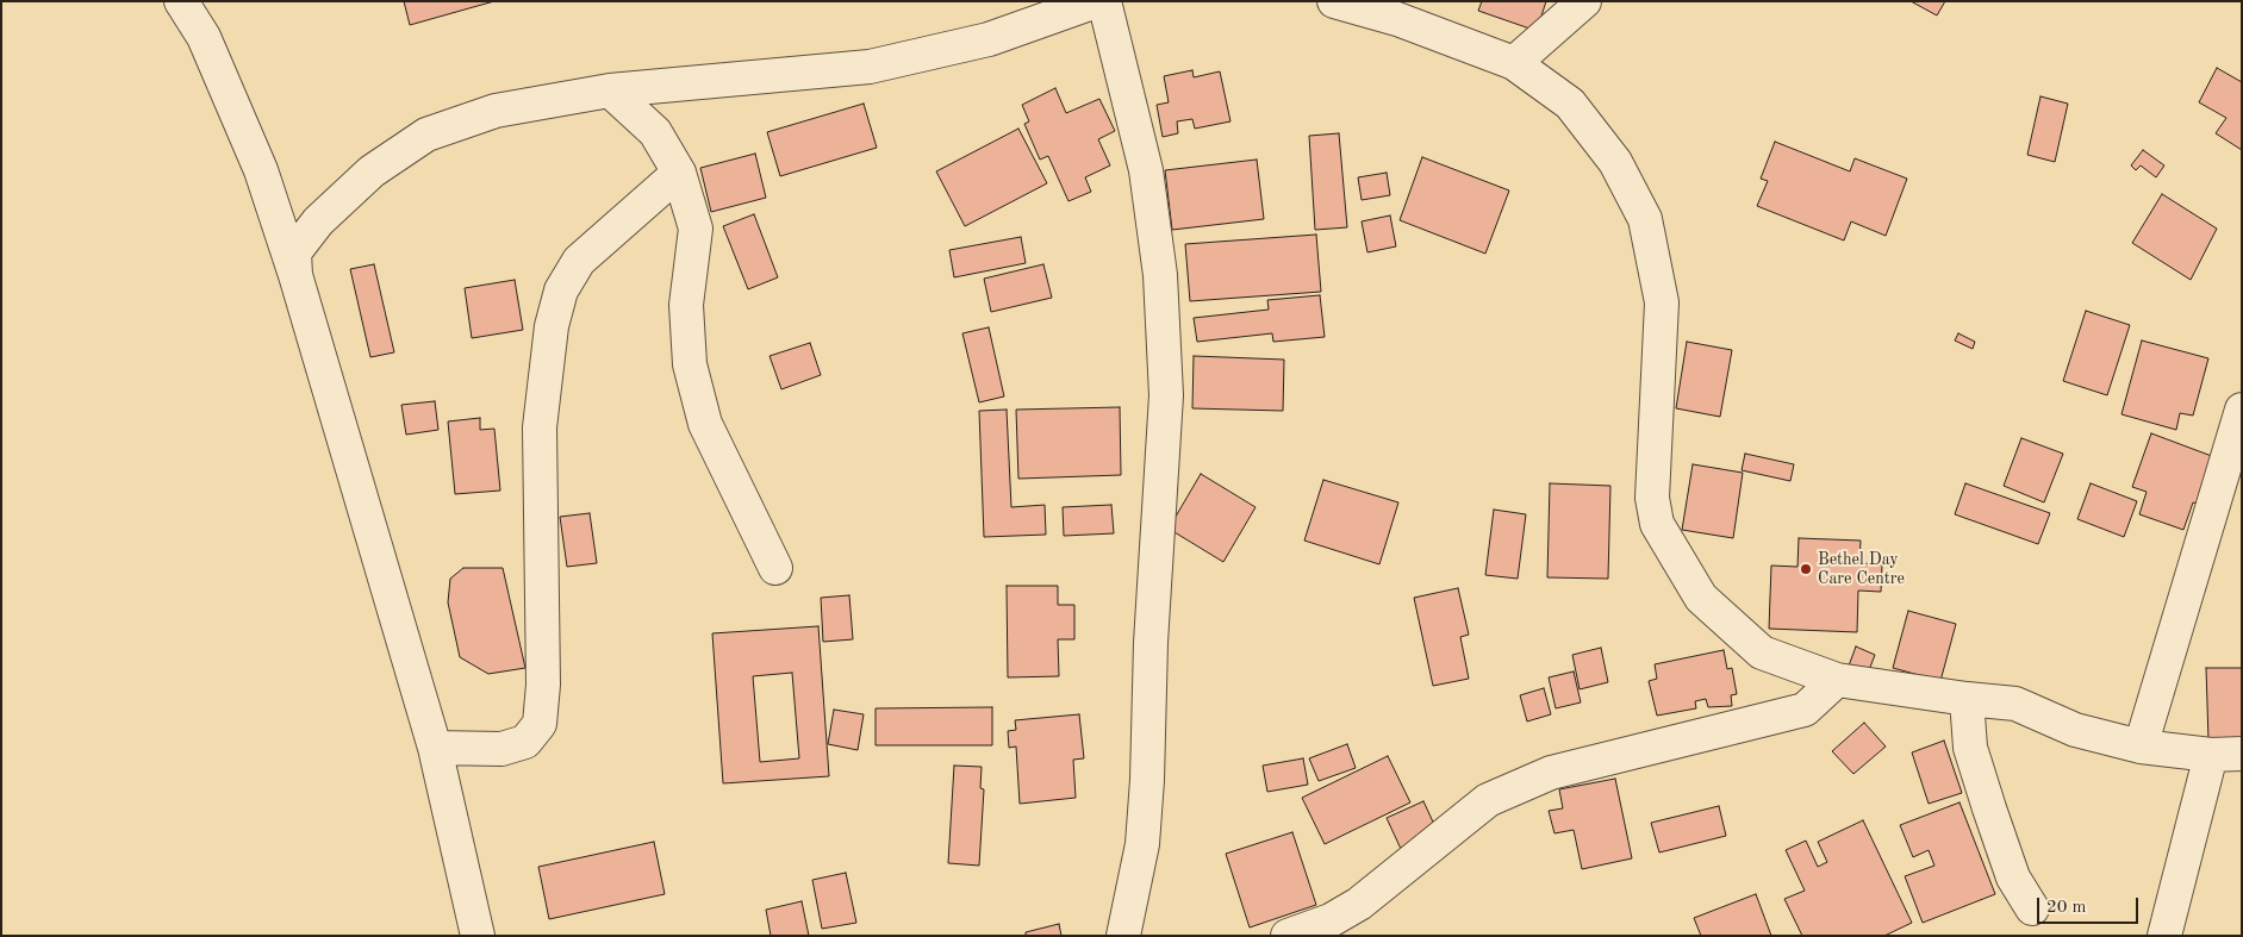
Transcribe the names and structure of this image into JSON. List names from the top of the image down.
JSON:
{
  "places": ["Bethel Day Care Centre"],
  "scale_bar": "20 m"
}
